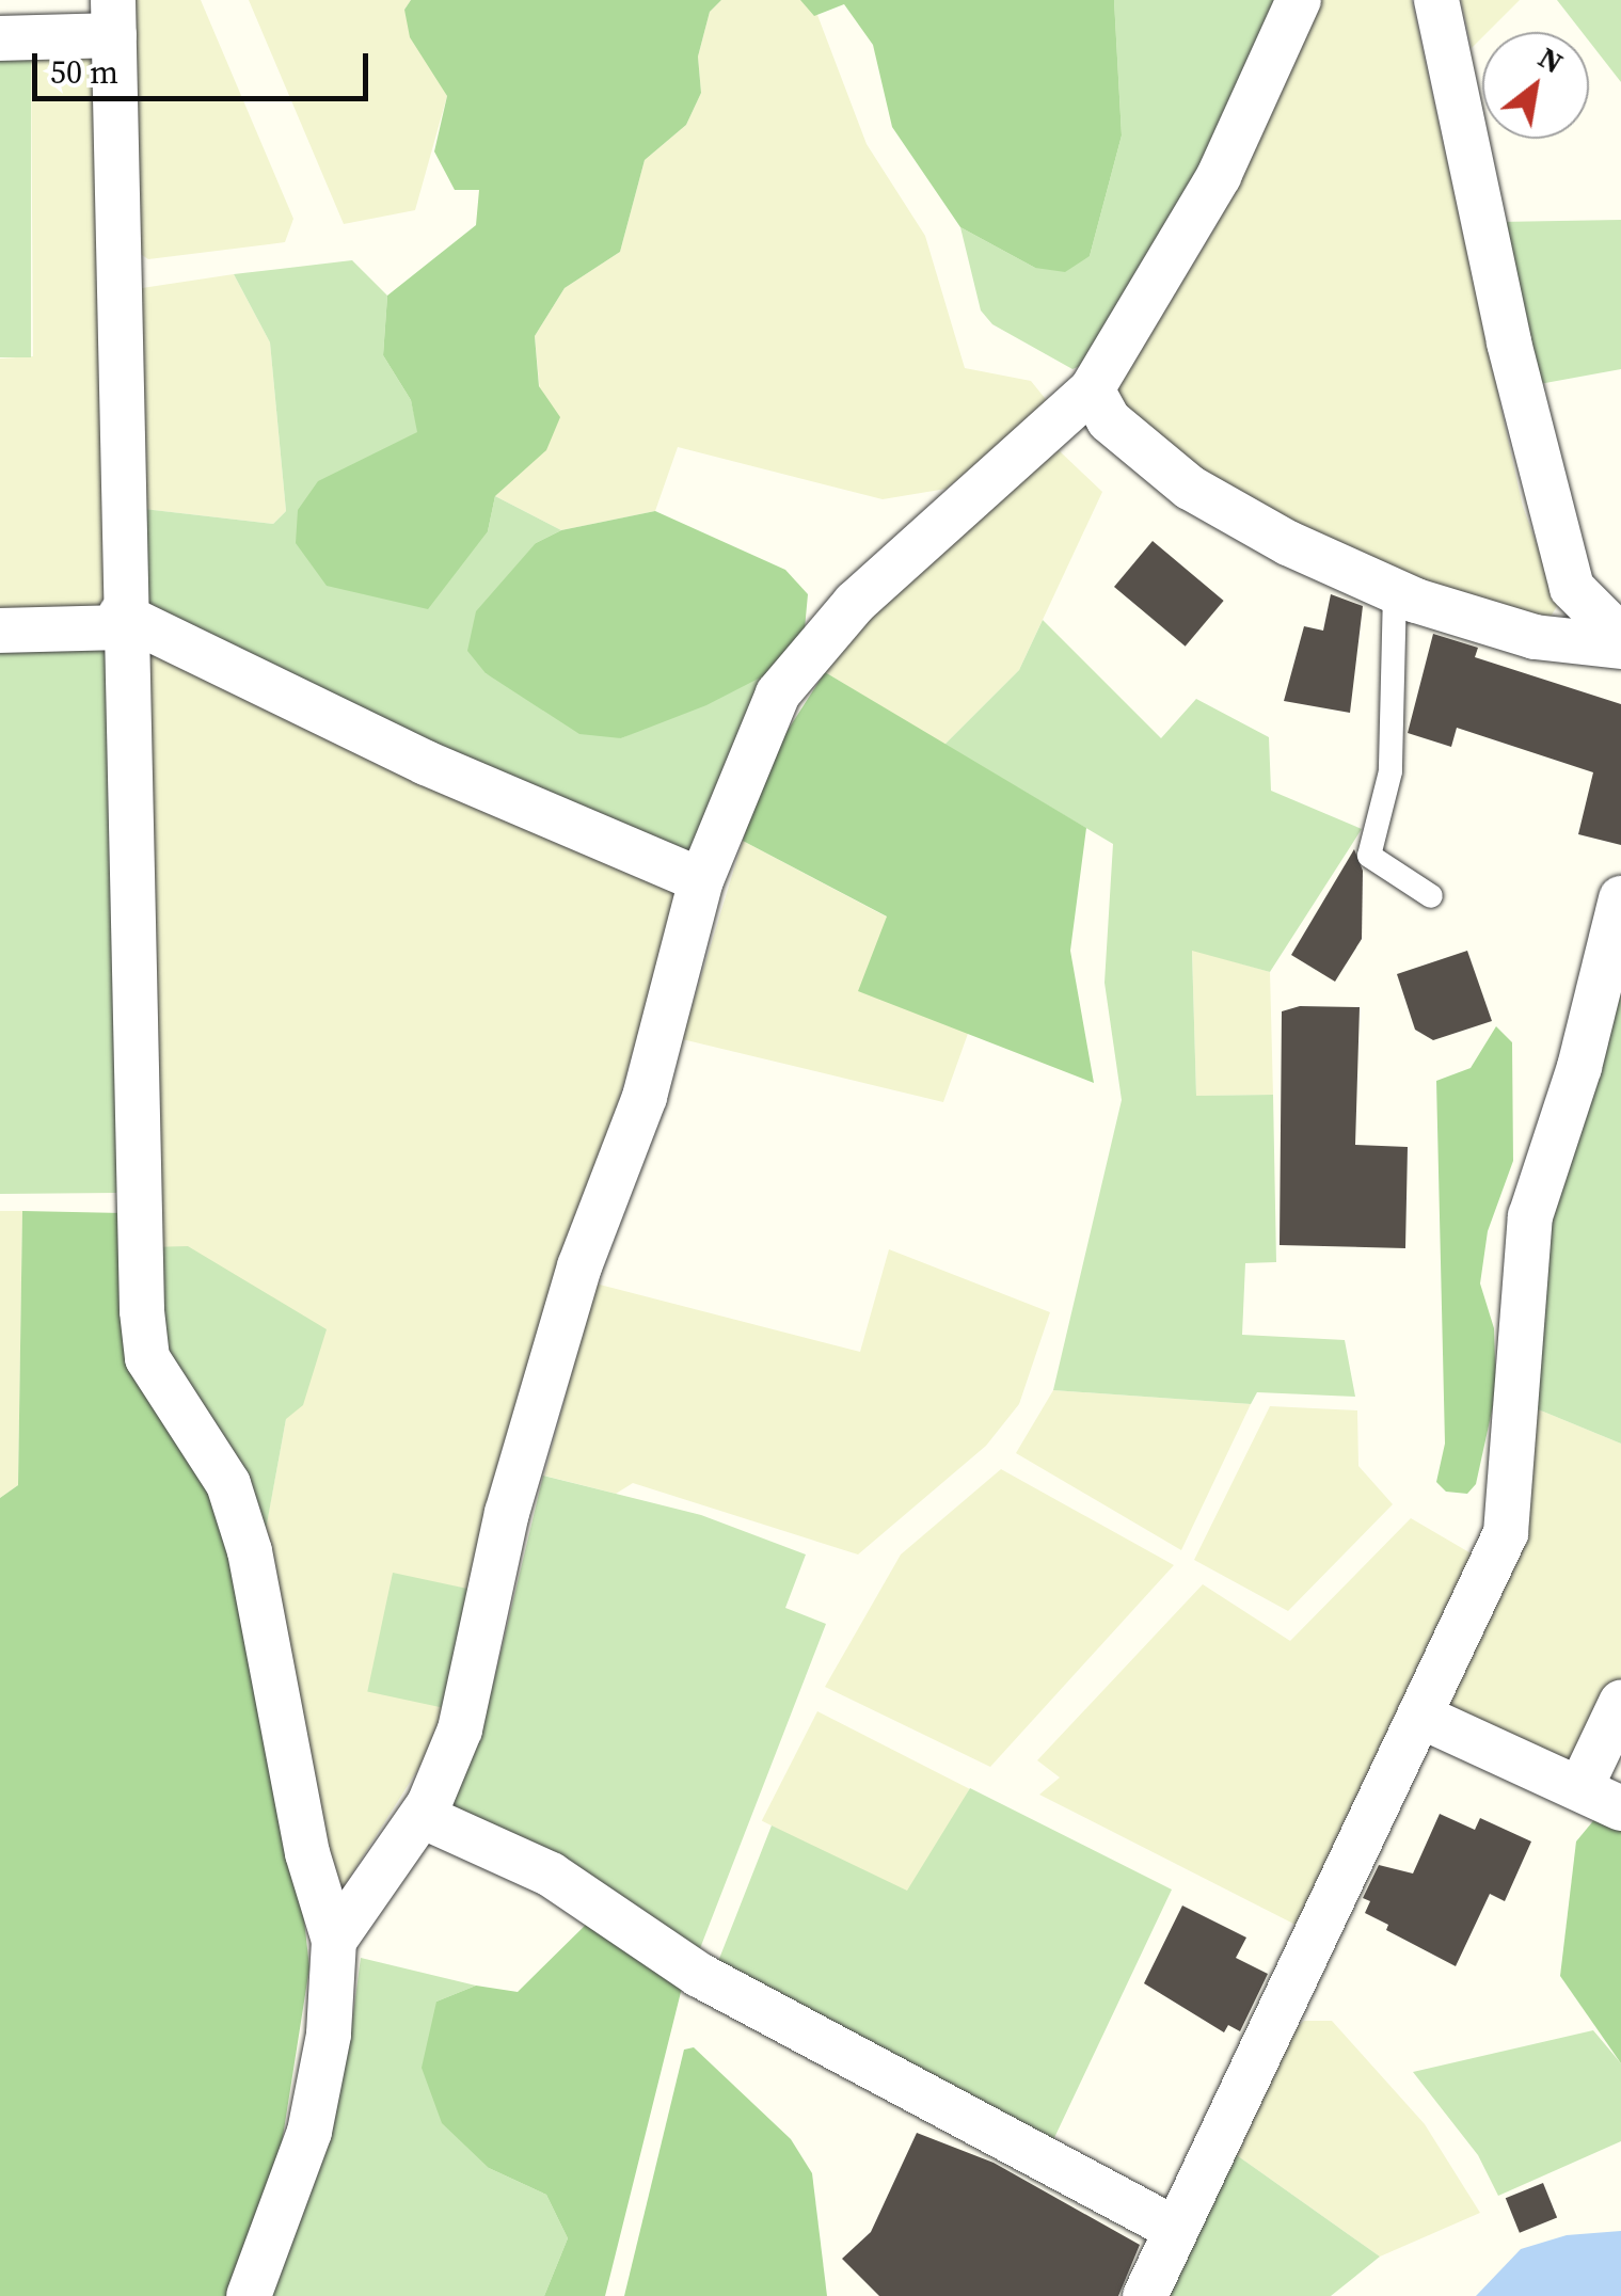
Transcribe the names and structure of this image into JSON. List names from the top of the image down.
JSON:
{
  "scale_bar": "50 m",
  "north": "top right"
}
